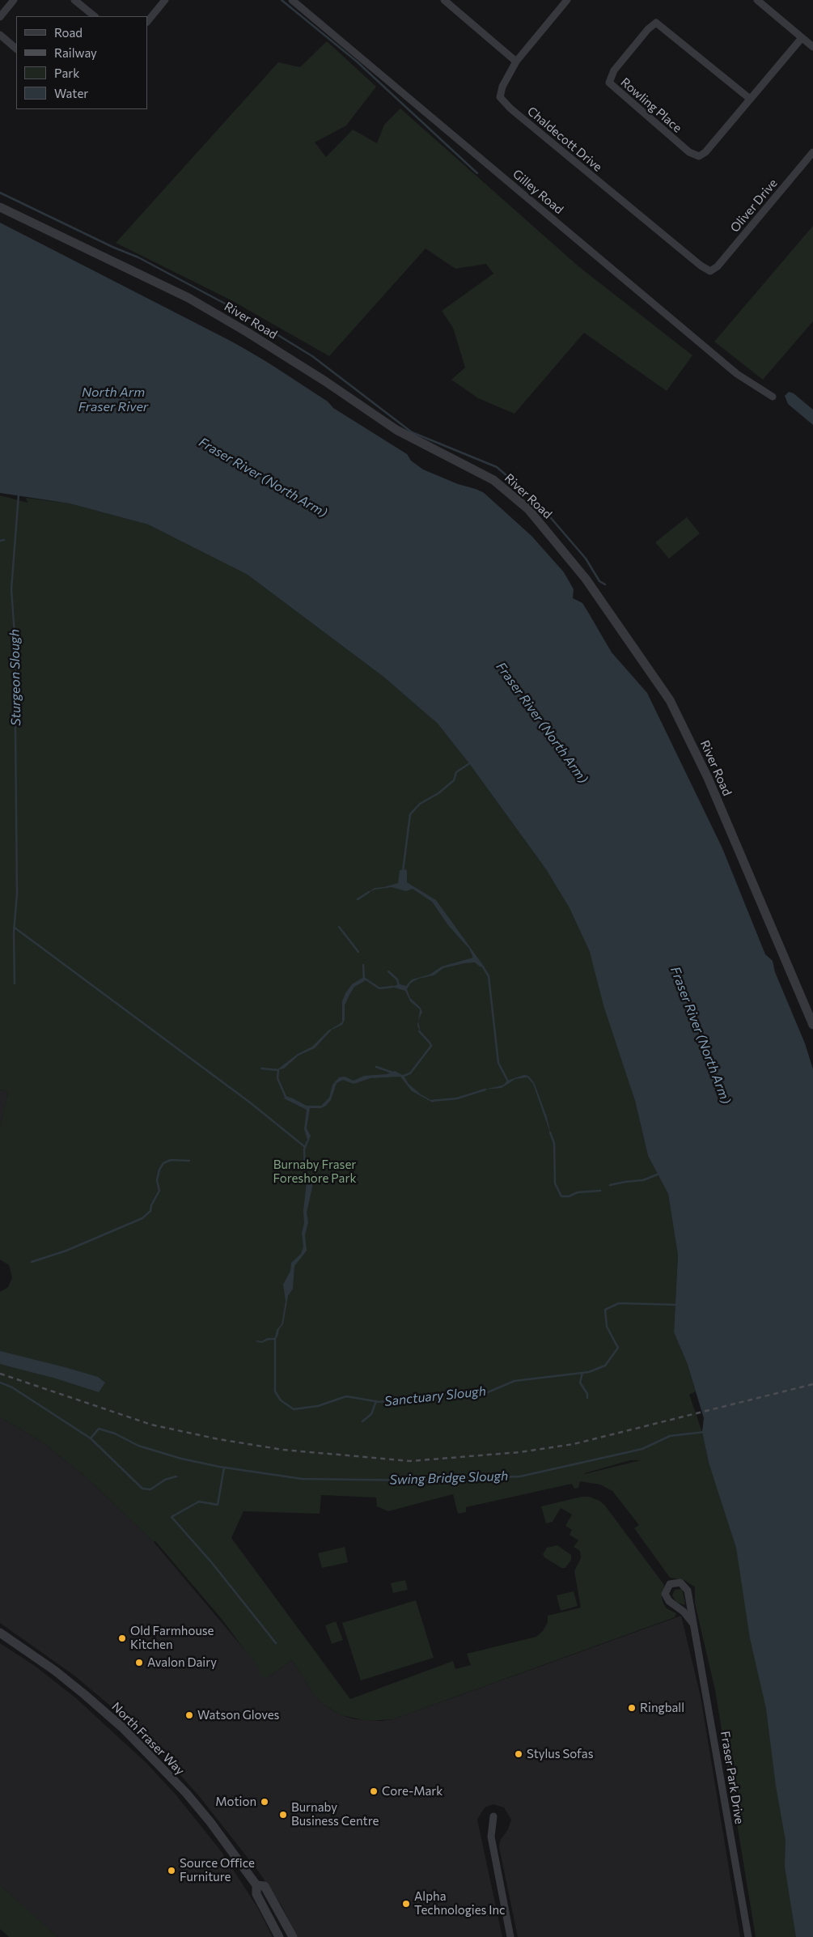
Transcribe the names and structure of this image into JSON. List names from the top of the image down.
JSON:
{
  "streets": {
    "street": [
      "Rowling Place",
      "Chaldecott Drive",
      "Gilley Road",
      "Oliver Drive",
      "River Road",
      "North Fraser Way",
      "Fraser Park Drive"
    ]
  },
  "crossings": [
    ["Chaldecott Drive", "Oliver Drive"]
  ],
  "water": [
    "North Arm Fraser River",
    "Fraser River (North Arm)",
    "Sturgeon Slough",
    "Sanctuary Slough",
    "Swing Bridge Slough"
  ],
  "parks": ["Burnaby Fraser Foreshore Park"],
  "places": [
    "Old Farmhouse Kitchen",
    "Avalon Dairy",
    "Ringball",
    "Watson Gloves",
    "Stylus Sofas",
    "Core-Mark",
    "Motion",
    "Burnaby Business Centre",
    "Source Office Furniture",
    "Alpha Technologies Inc"
  ],
  "legend": [
    "Road",
    "Railway",
    "Park",
    "Water"
  ]
}
